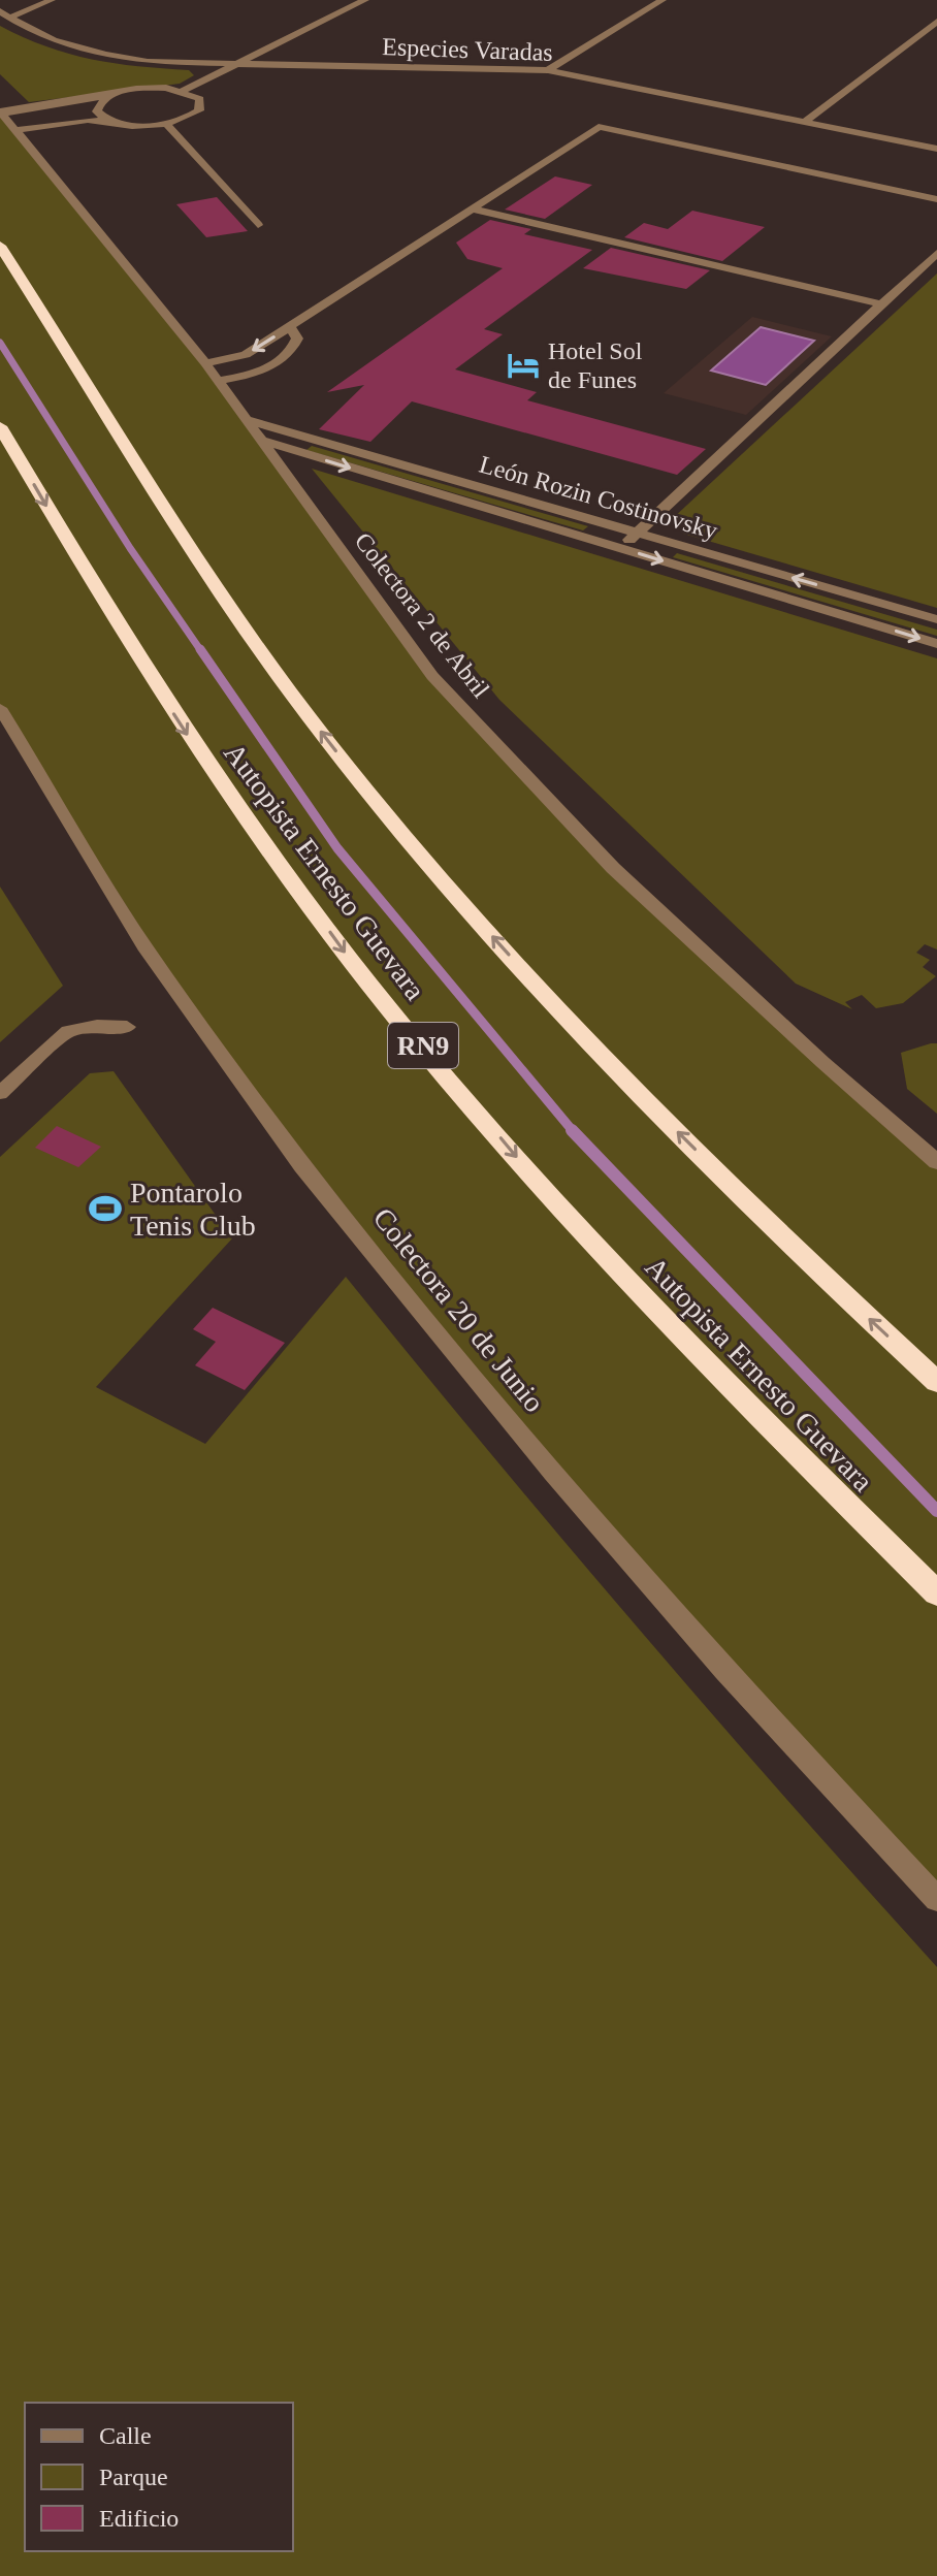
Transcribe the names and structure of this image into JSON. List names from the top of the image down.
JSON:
{
  "streets": {
    "highway": ["Autopista Ernesto Guevara", "RN9"],
    "street": [
      "Especies Varadas",
      "León Rozin Costinovsky",
      "Colectora 2 de Abril",
      "Colectora 20 de Junio"
    ]
  },
  "crossings": [
    ["León Rozin Costinovsky", "Colectora 2 de Abril"]
  ],
  "places": {
    "hotel": ["Hotel Sol de Funes"],
    "sports": ["Pontarolo Tenis Club"]
  },
  "legend": ["Calle", "Parque", "Edificio"]
}
